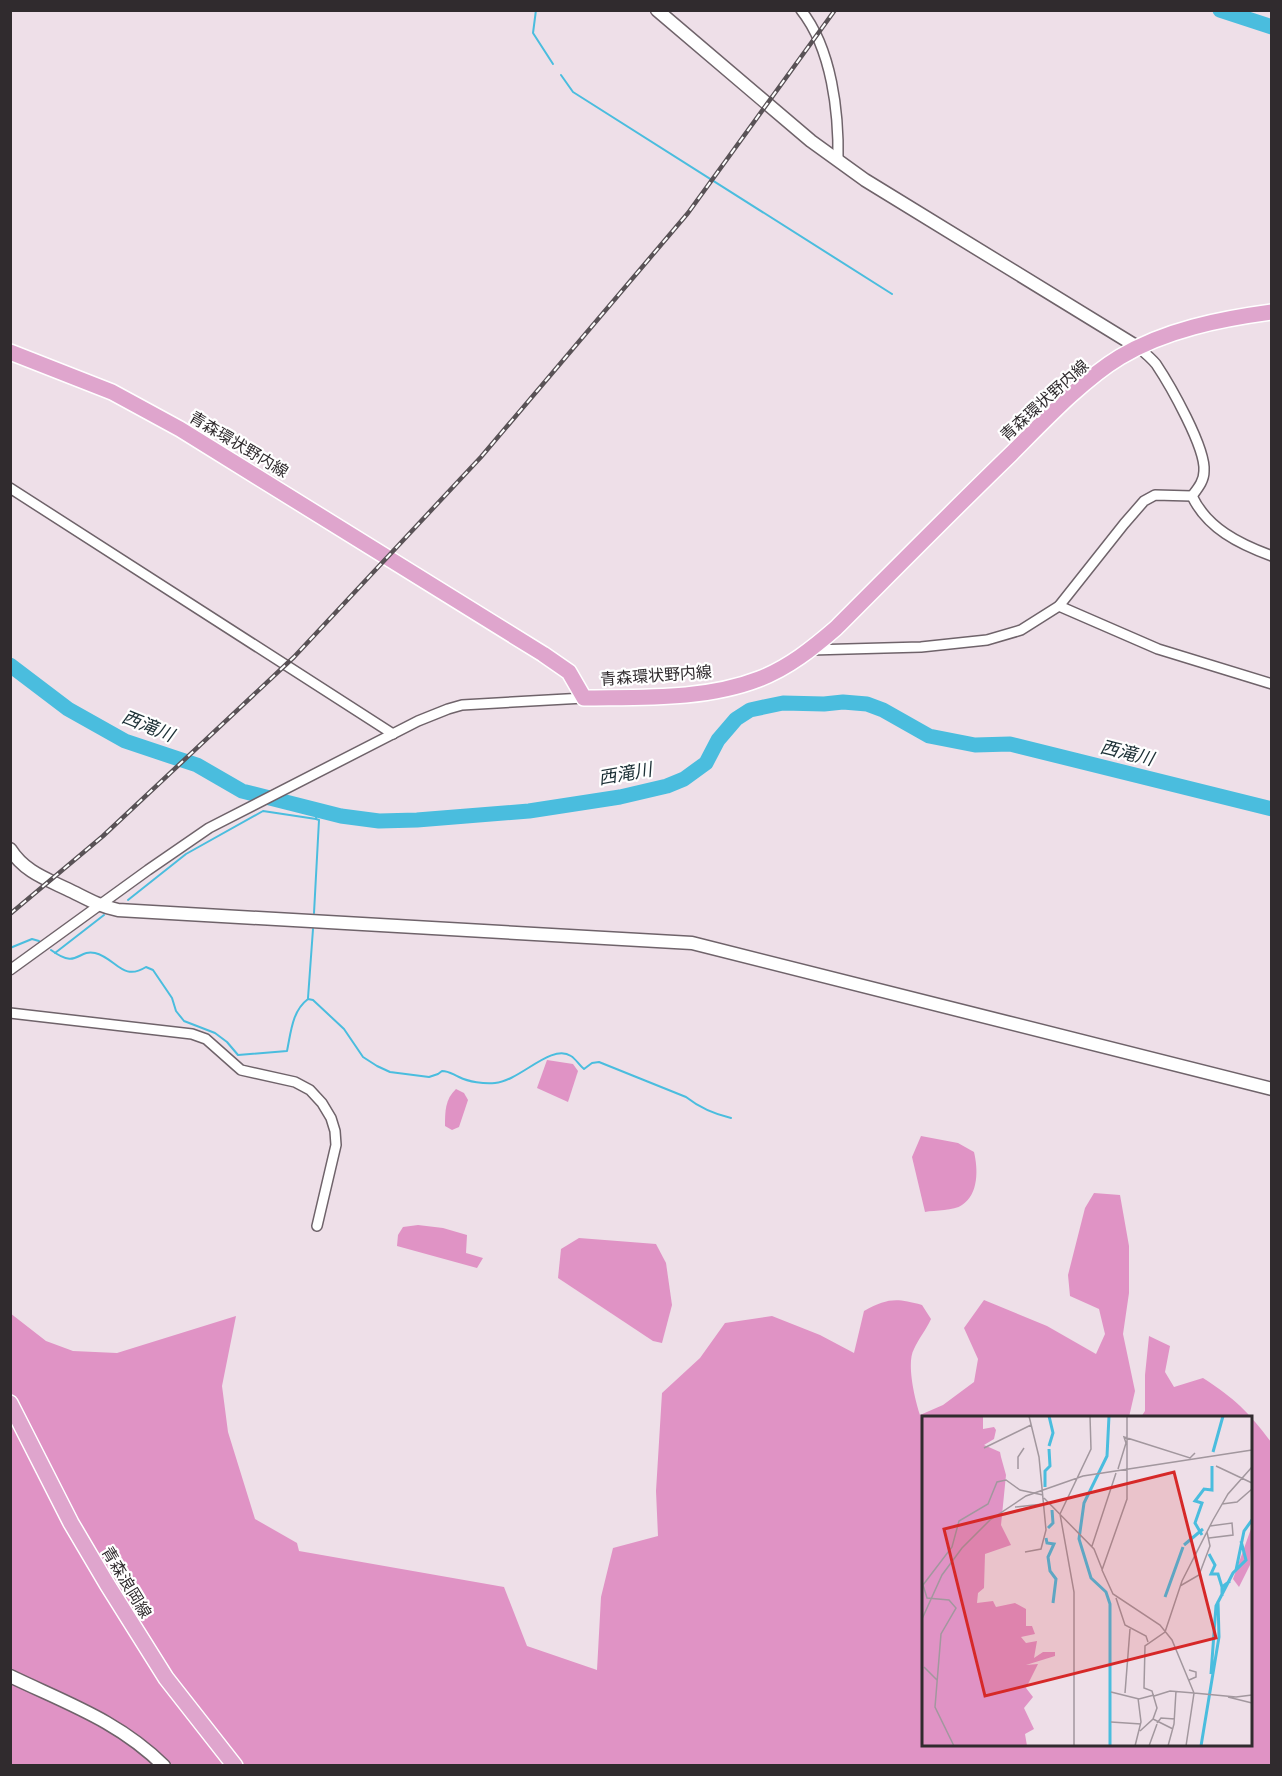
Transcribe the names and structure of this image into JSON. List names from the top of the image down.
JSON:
{
  "streets": {
    "main road": ["青森環状野内線", "青森浪岡線"]
  },
  "water": ["西滝川"]
}
